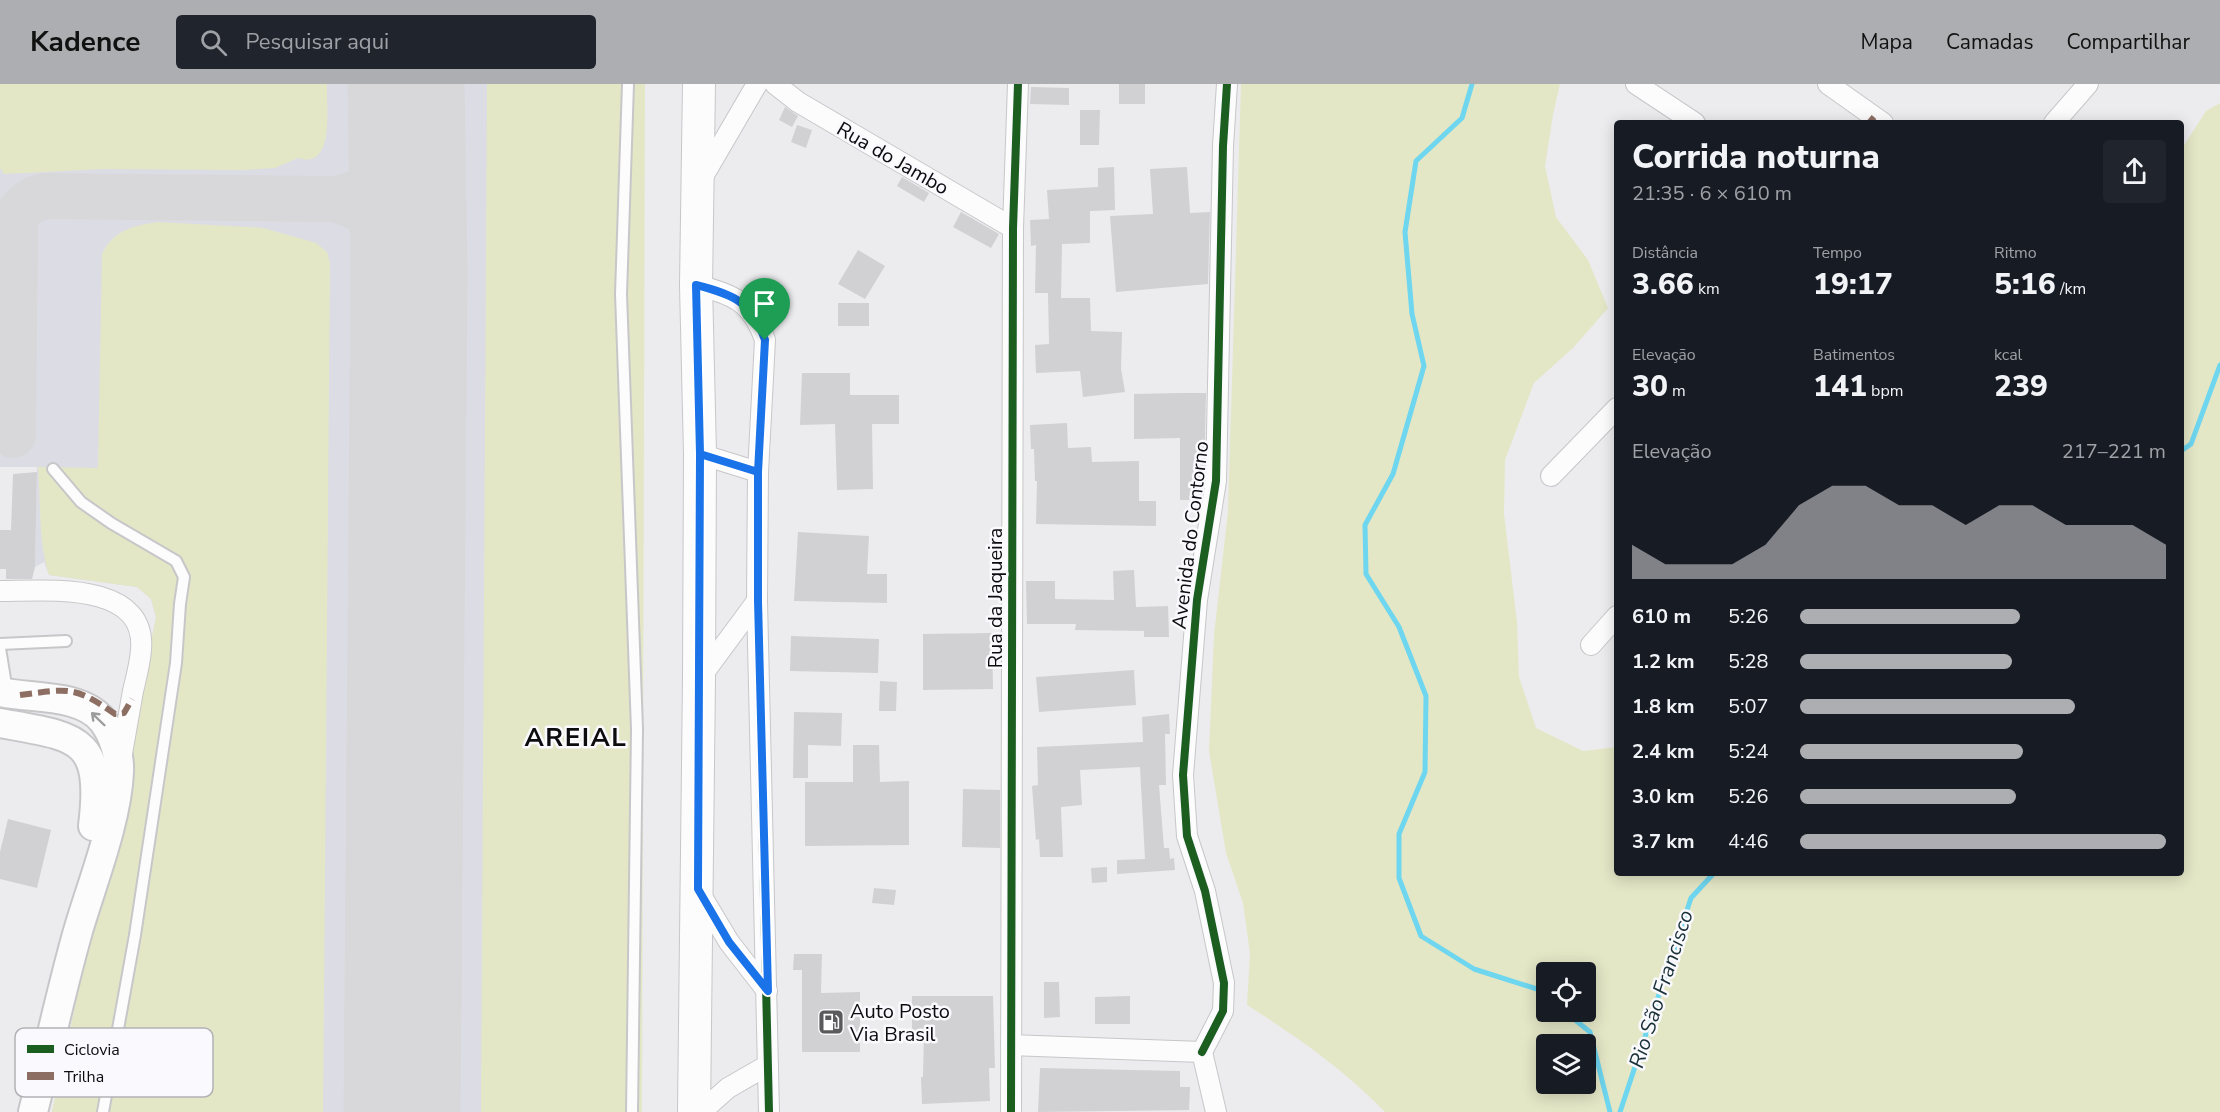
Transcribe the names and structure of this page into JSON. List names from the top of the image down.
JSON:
{
  "streets": {
    "street": ["Rua do Jambo", "Avenida do Contorno", "Rua da Jaqueira"]
  },
  "crossings": [
    ["Rua do Jambo", "Rua da Jaqueira"]
  ],
  "districts": ["AREIAL"],
  "water": ["Rio São Francisco"],
  "places": {
    "fuel station": ["Auto Posto Via Brasil"]
  },
  "legend": ["Ciclovia", "Trilha"],
  "page": {
    "header": "Kadence",
    "search": "Pesquisar aqui",
    "nav": ["Mapa", "Camadas", "Compartilhar"],
    "heading": ["Corrida noturna", "21:35 · 6 × 610 m"],
    "stats": [
      ["Distância", "3.66 km"],
      ["Tempo", "19:17"],
      ["Ritmo", "5:16 /km"],
      ["Elevação", "30 m"],
      ["Batimentos", "141 bpm"],
      ["kcal", "239"]
    ],
    "chart": ["Elevação", "217–221 m"],
    "list": [
      {
        "name": "610 m",
        "note": "5:26"
      },
      {
        "name": "1.2 km",
        "note": "5:28"
      },
      {
        "name": "1.8 km",
        "note": "5:07"
      },
      {
        "name": "2.4 km",
        "note": "5:24"
      },
      {
        "name": "3.0 km",
        "note": "5:26"
      },
      {
        "name": "3.7 km",
        "note": "4:46"
      }
    ]
  }
}
